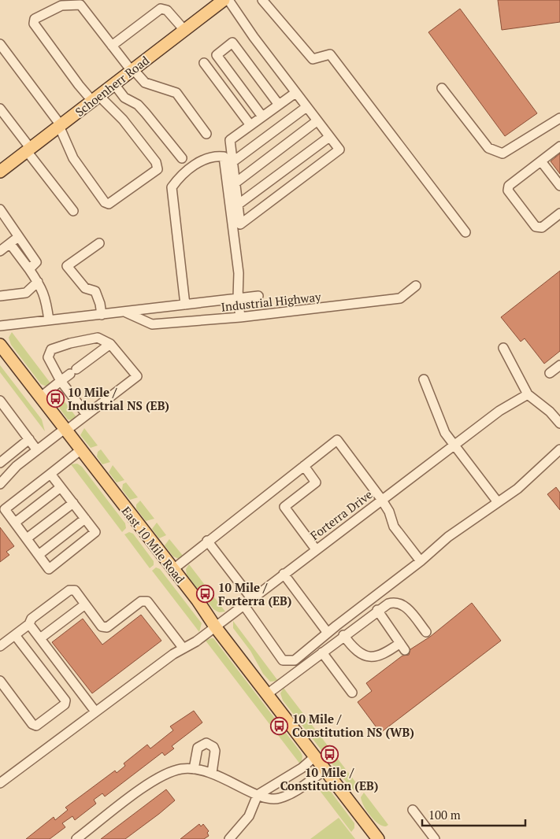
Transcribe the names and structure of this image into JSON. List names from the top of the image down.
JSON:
{
  "streets": {
    "main road": ["Schoenherr Road", "East 10 Mile Road"],
    "street": ["Industrial Highway", "Forterra Drive"]
  },
  "crossings": [
    ["Forterra Drive", "East 10 Mile Road"]
  ],
  "places": {
    "bus stop": [
      "10 Mile / Industrial NS (EB)",
      "10 Mile / Forterra (EB)",
      "10 Mile / Constitution NS (WB)",
      "10 Mile / Constitution (EB)"
    ]
  },
  "scale_bar": "100 m"
}
